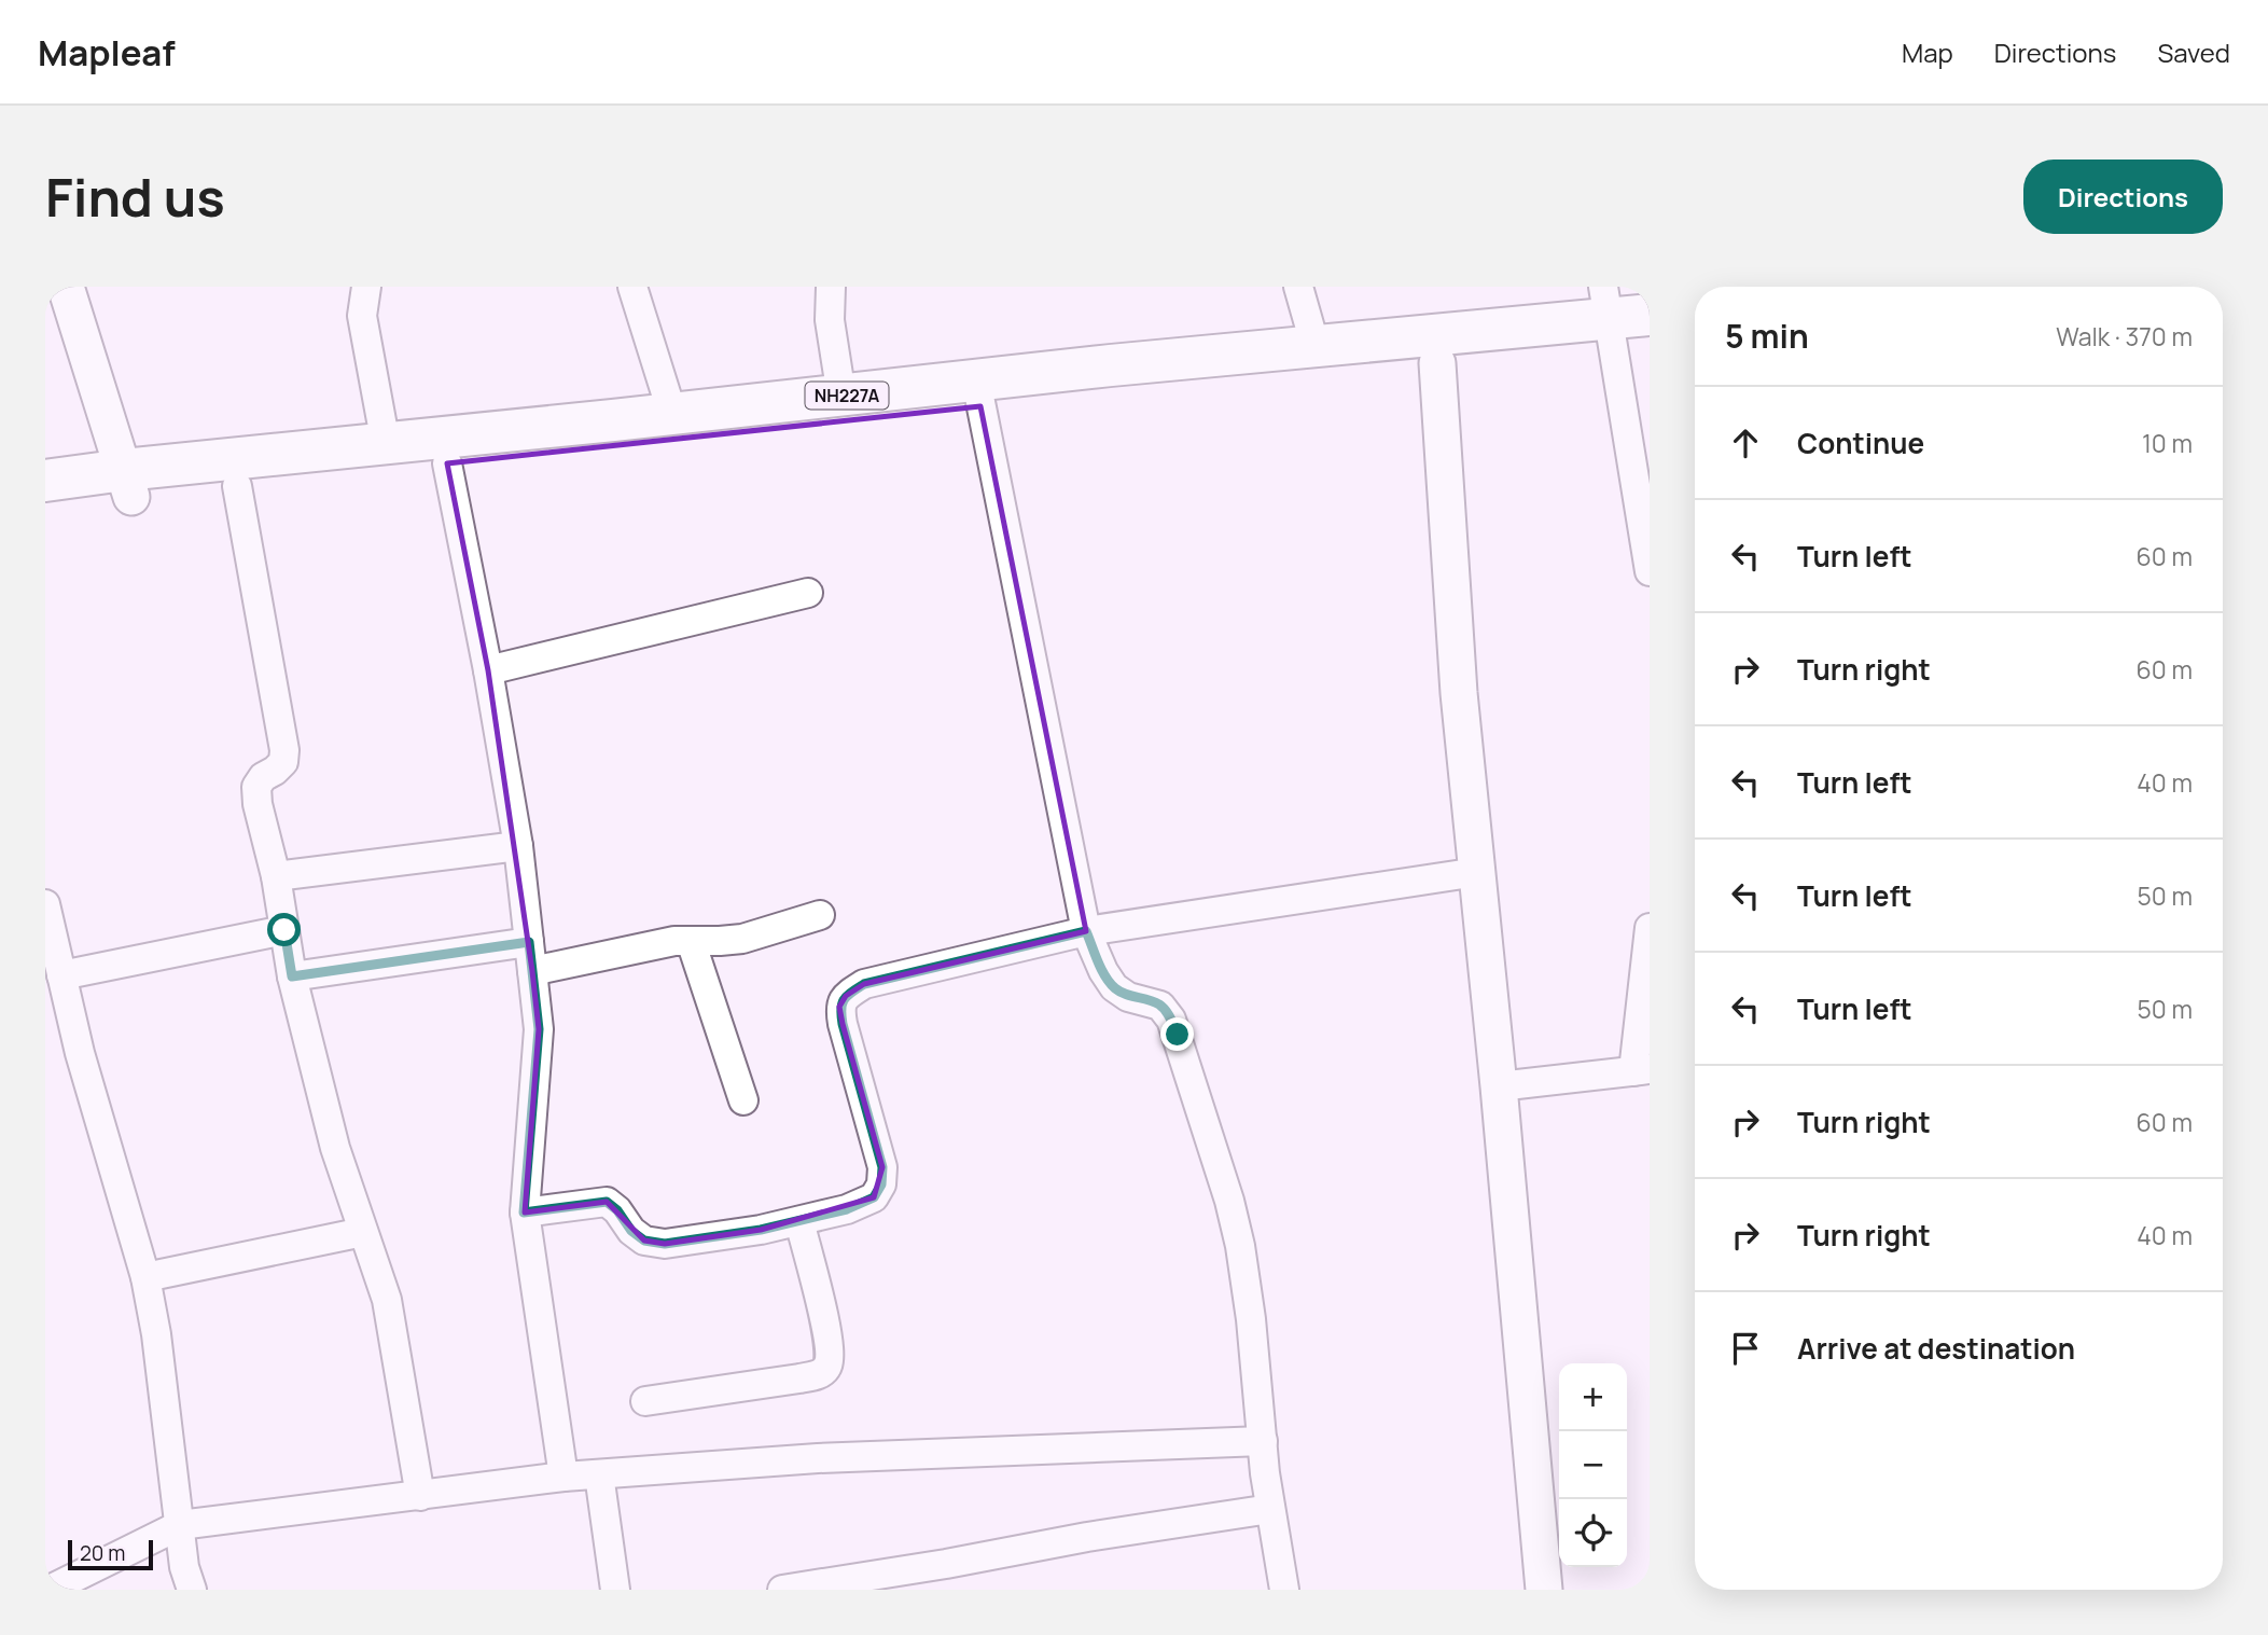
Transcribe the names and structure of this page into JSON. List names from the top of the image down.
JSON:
{
  "streets": {
    "highway": ["NH227A"]
  },
  "scale_bar": "20 m",
  "page": {
    "header": "Mapleaf",
    "nav": ["Map", "Directions", "Saved"],
    "buttons": "Directions",
    "title": "Find us",
    "heading": ["5 min", "Walk · 370 m"],
    "list": [
      ["Continue", "10 m"],
      ["Turn left", "60 m"],
      ["Turn right", "60 m"],
      ["Turn left", "40 m"],
      ["Turn left", "50 m"],
      ["Turn left", "50 m"],
      ["Turn right", "60 m"],
      ["Turn right", "40 m"],
      "Arrive at destination"
    ],
    "map_buttons": ["+", "−"],
    "scale": "20 m"
  }
}
